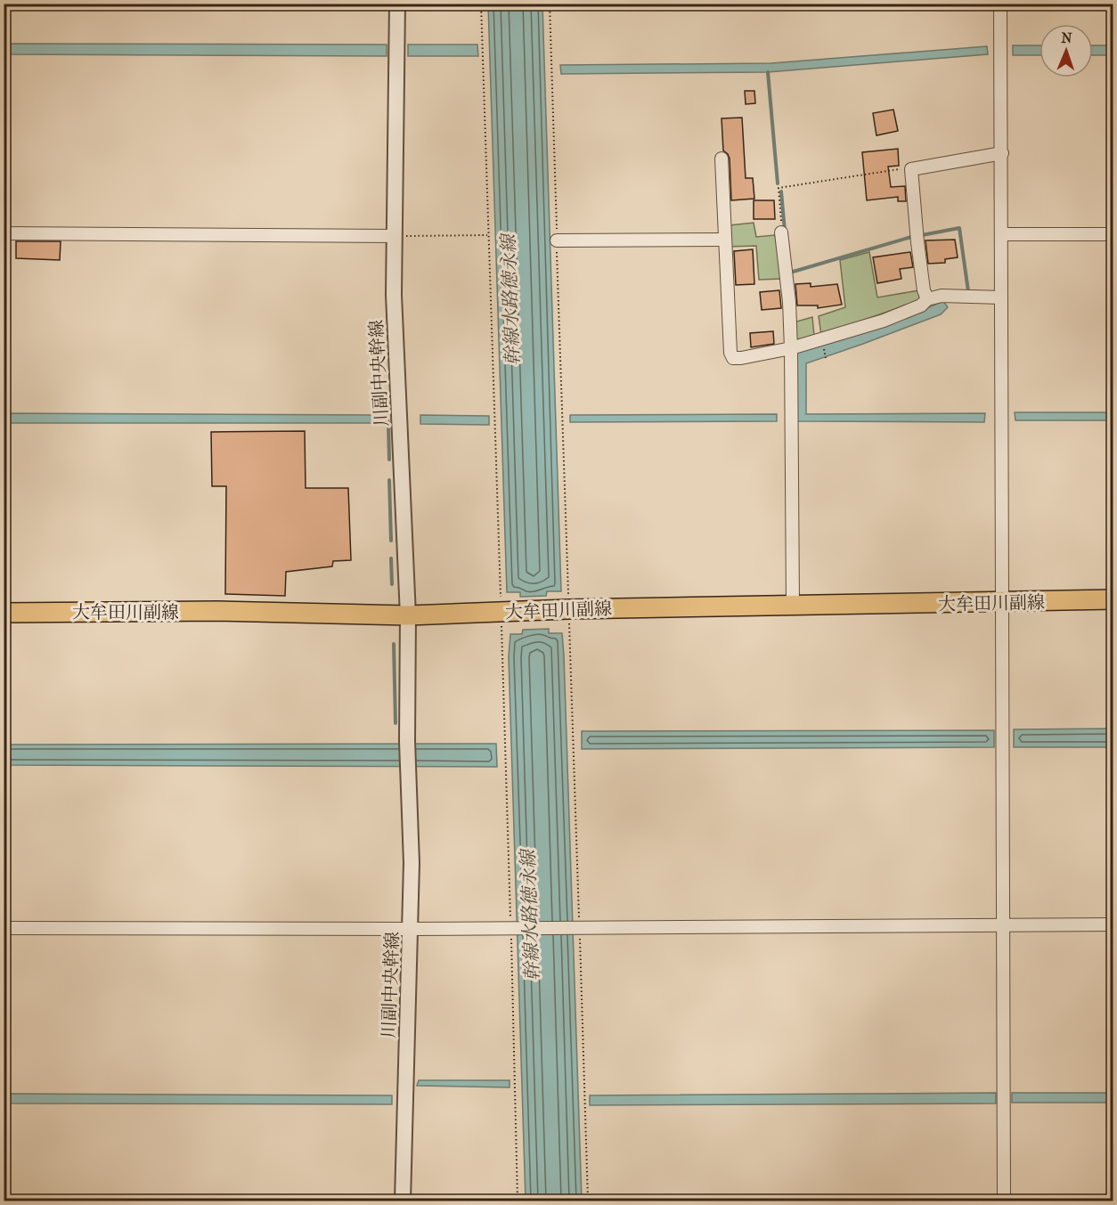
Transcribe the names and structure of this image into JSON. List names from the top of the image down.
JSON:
{
  "streets": {
    "main road": ["大牟田川副線"],
    "street": ["川副中央幹線"]
  },
  "crossings": [
    ["川副中央幹線", "大牟田川副線"]
  ],
  "water": ["幹線水路徳永線"],
  "north": "top"
}
